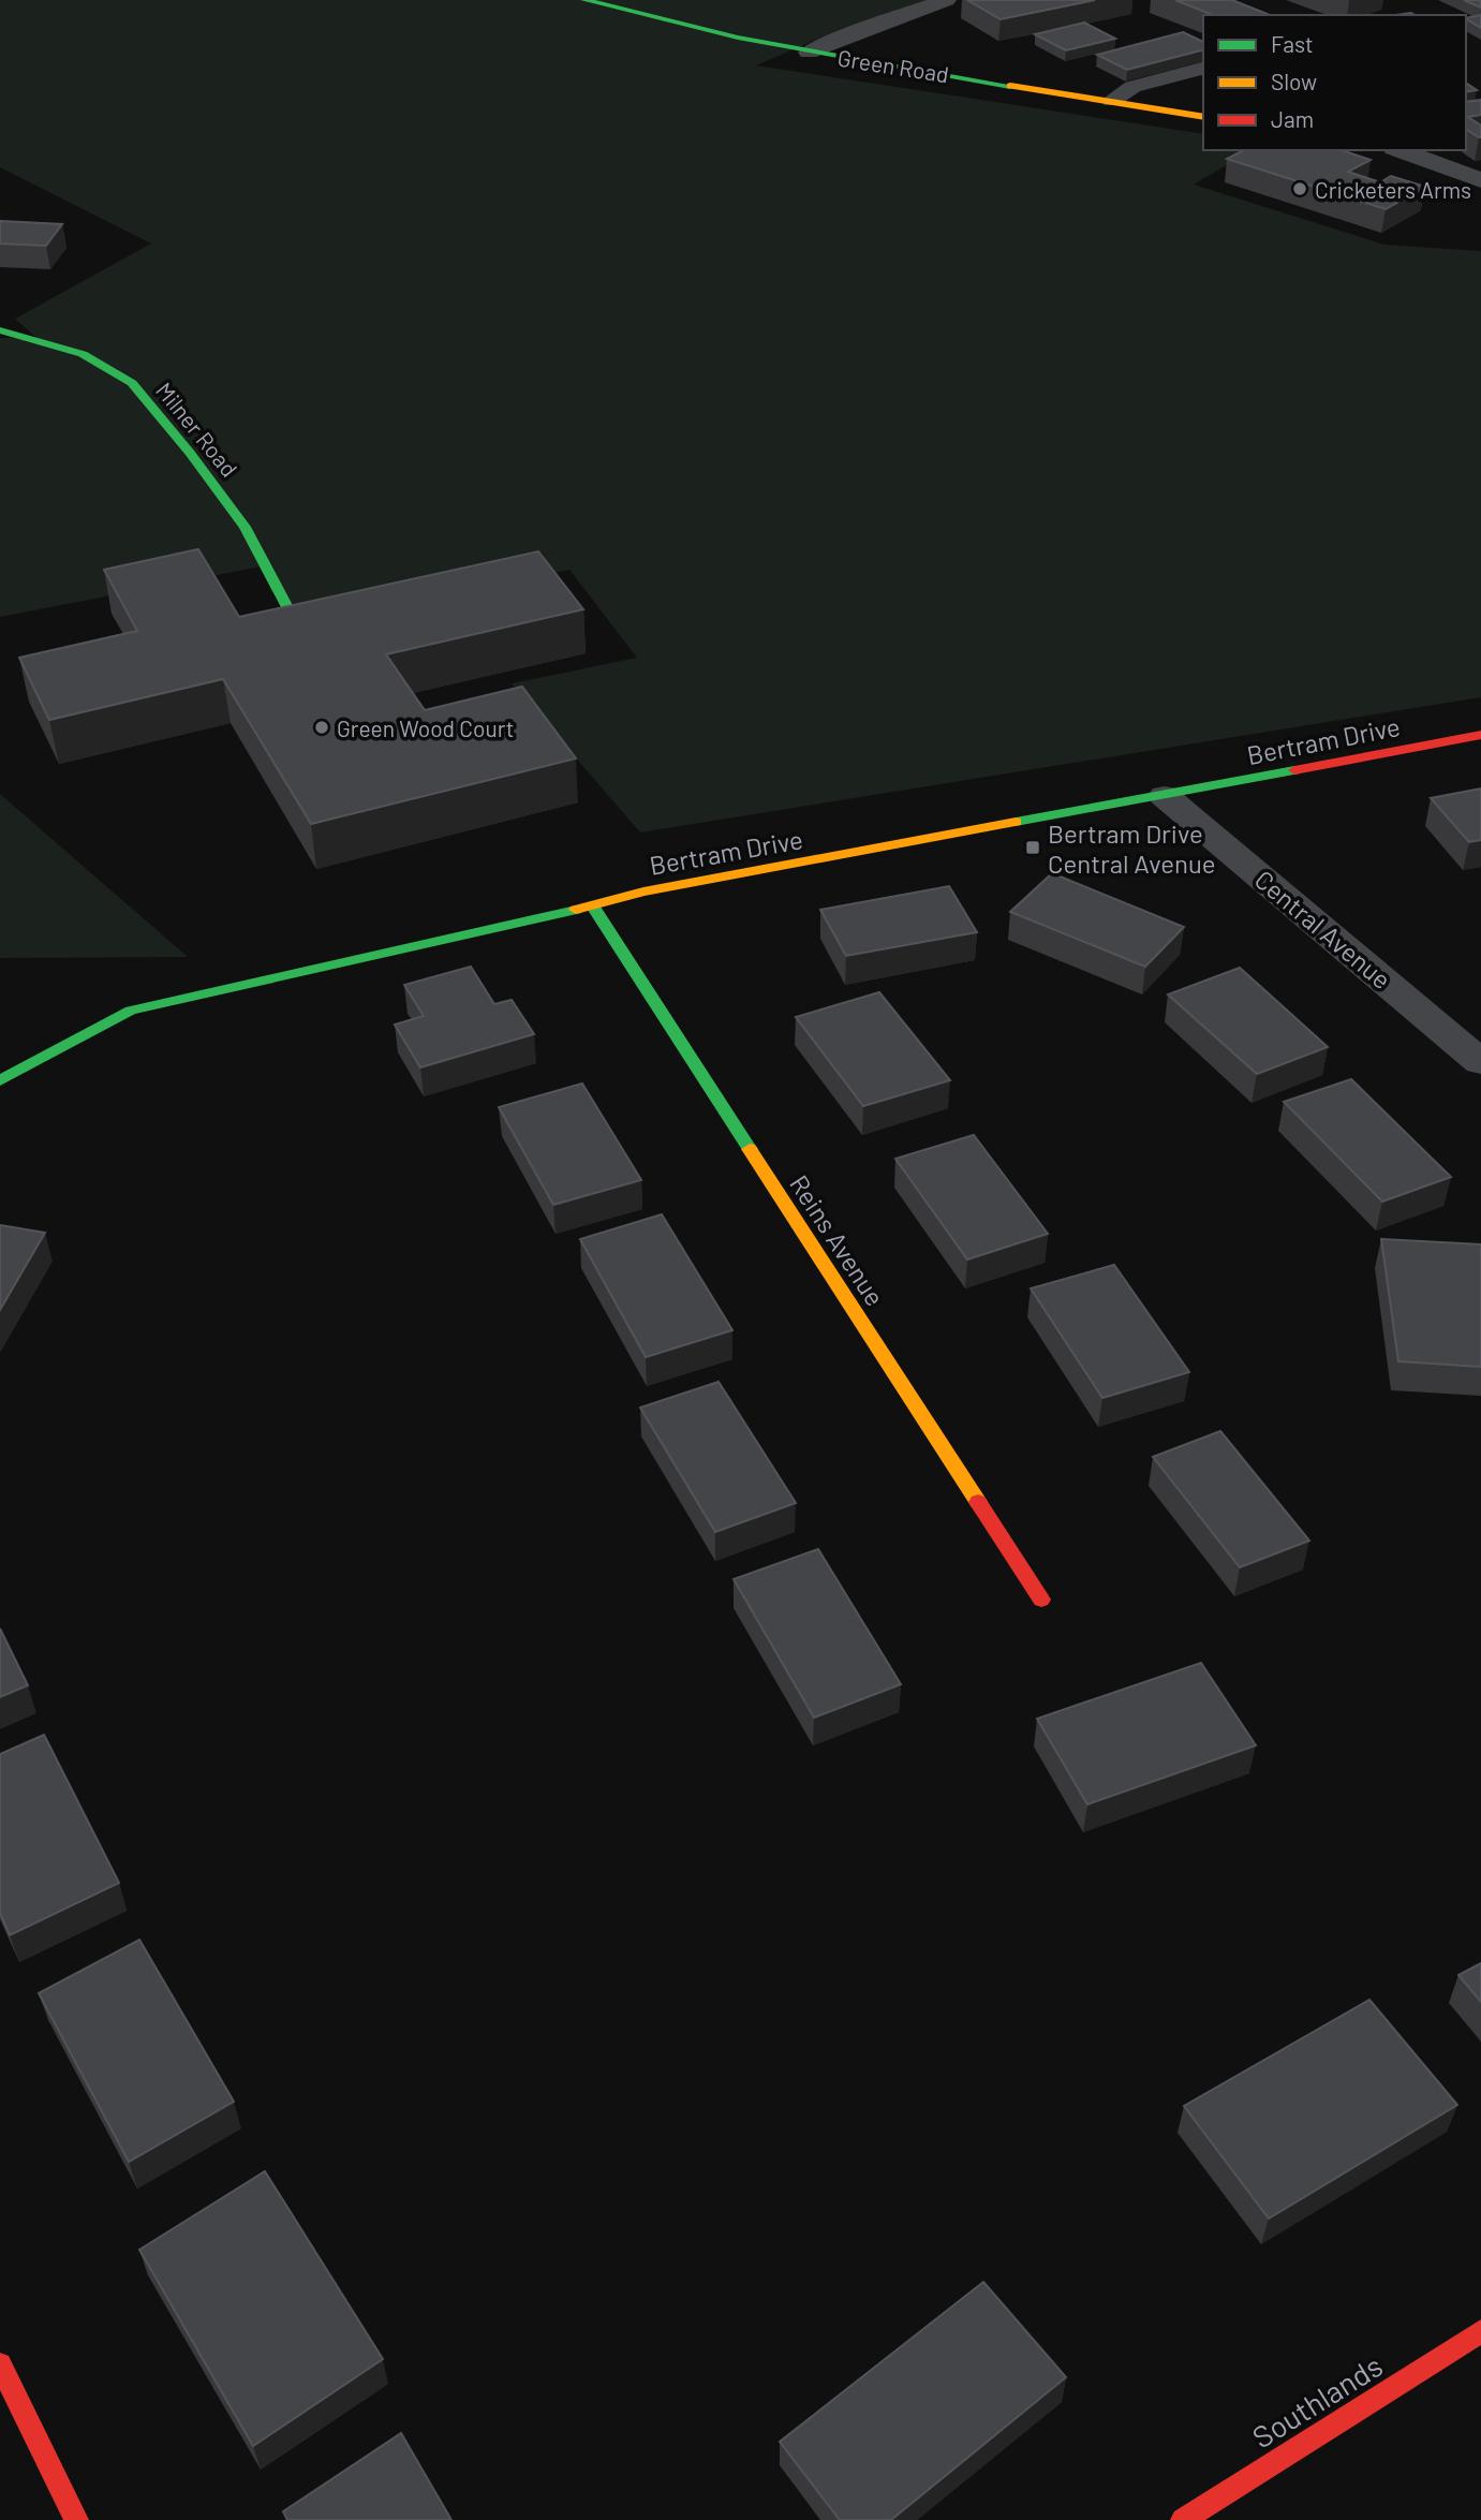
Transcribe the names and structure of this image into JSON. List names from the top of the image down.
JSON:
{
  "streets": {
    "street": [
      "Green Road",
      "Milner Road",
      "Bertram Drive",
      "Central Avenue",
      "Reins Avenue",
      "Southlands"
    ]
  },
  "crossings": [
    ["Bertram Drive", "Central Avenue"],
    ["Bertram Drive", "Reins Avenue"]
  ],
  "places": {
    "other": ["Cricketers Arms", "Green Wood Court"],
    "transit": ["Bertram Drive Central Avenue"]
  },
  "legend": ["Fast", "Slow", "Jam"]
}
